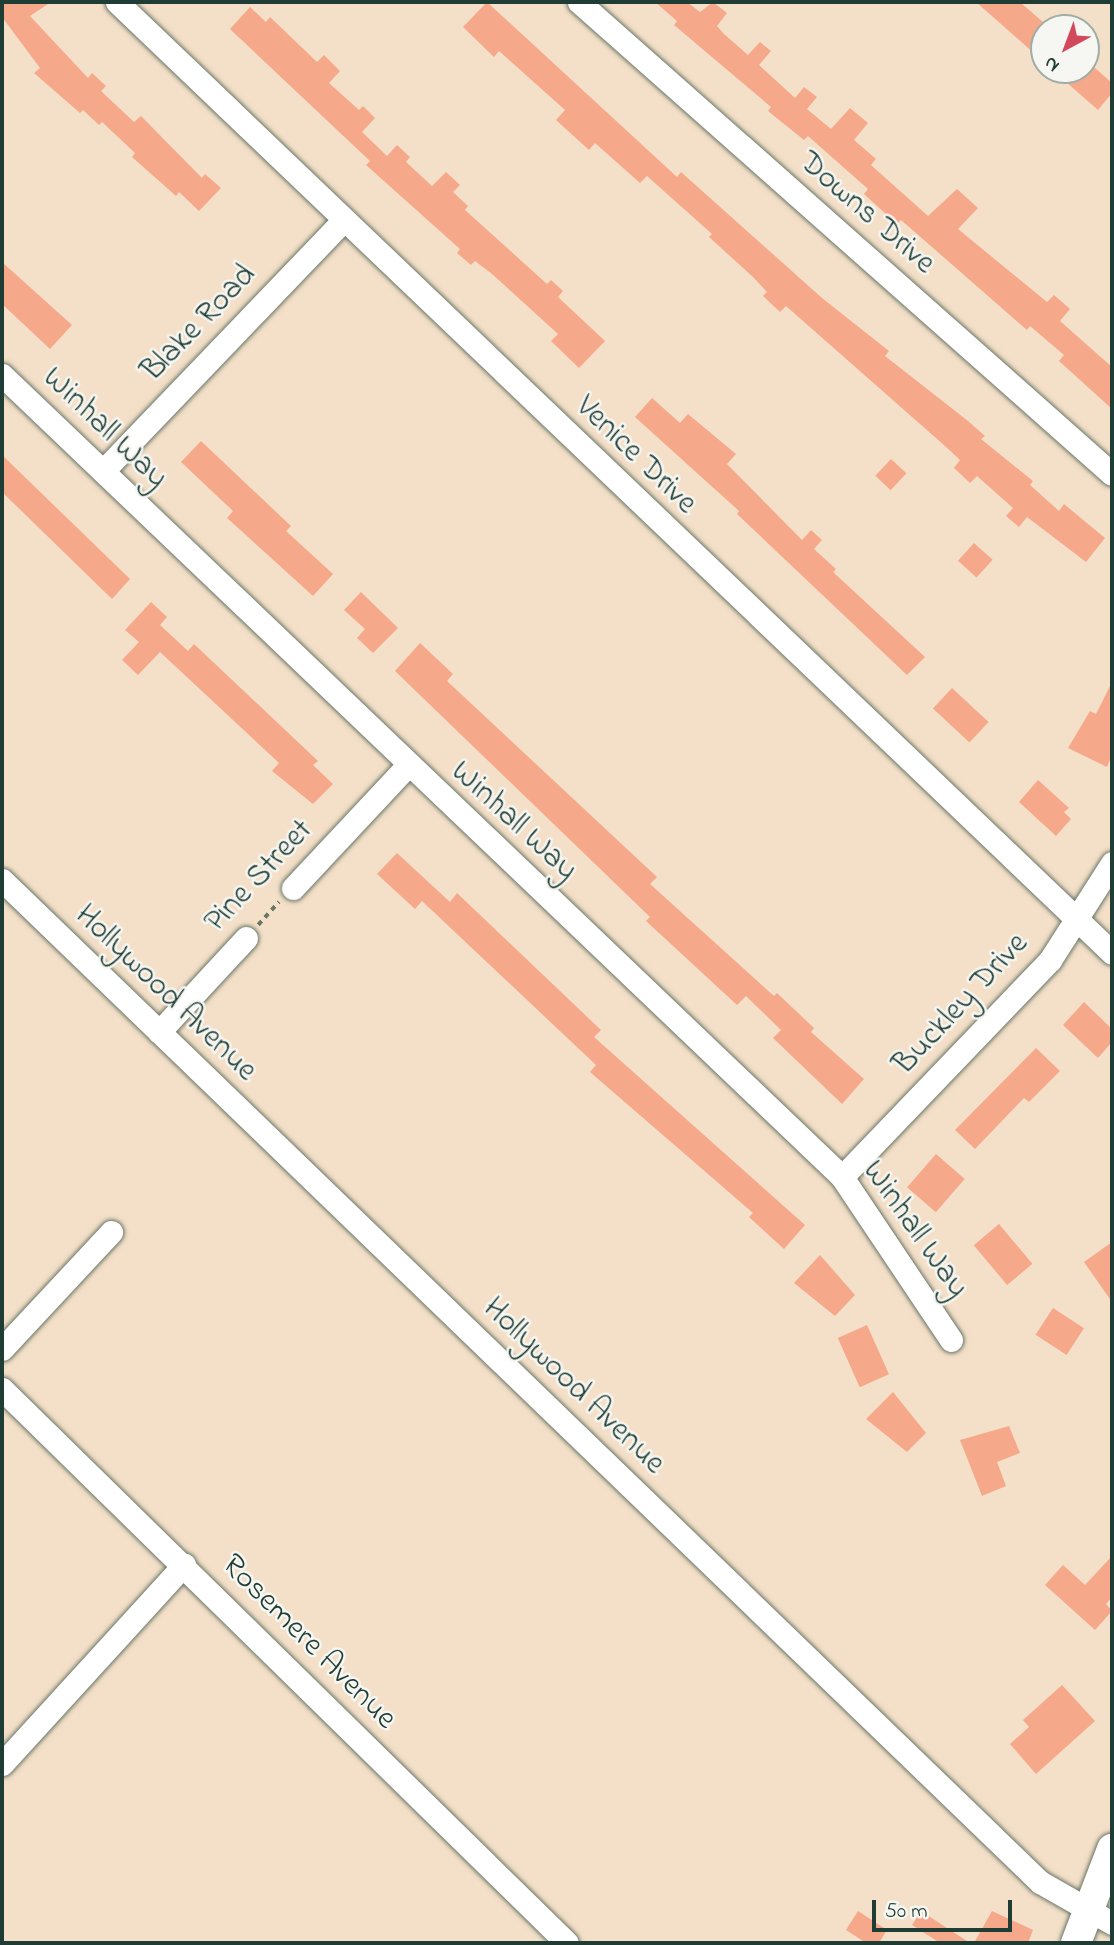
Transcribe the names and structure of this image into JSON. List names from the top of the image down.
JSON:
{
  "streets": {
    "street": [
      "Downs Drive",
      "Blake Road",
      "Winhall Way",
      "Venice Drive",
      "Pine Street",
      "Hollywood Avenue",
      "Buckley Drive",
      "Rosemere Avenue"
    ]
  },
  "crossings": [
    ["Blake Road", "Winhall Way"],
    ["Blake Road", "Venice Drive"],
    ["Winhall Way", "Pine Street"],
    ["Winhall Way", "Buckley Drive"],
    ["Venice Drive", "Buckley Drive"],
    ["Pine Street", "Hollywood Avenue"]
  ],
  "scale_bar": "50 m",
  "north": "bottom left"
}
